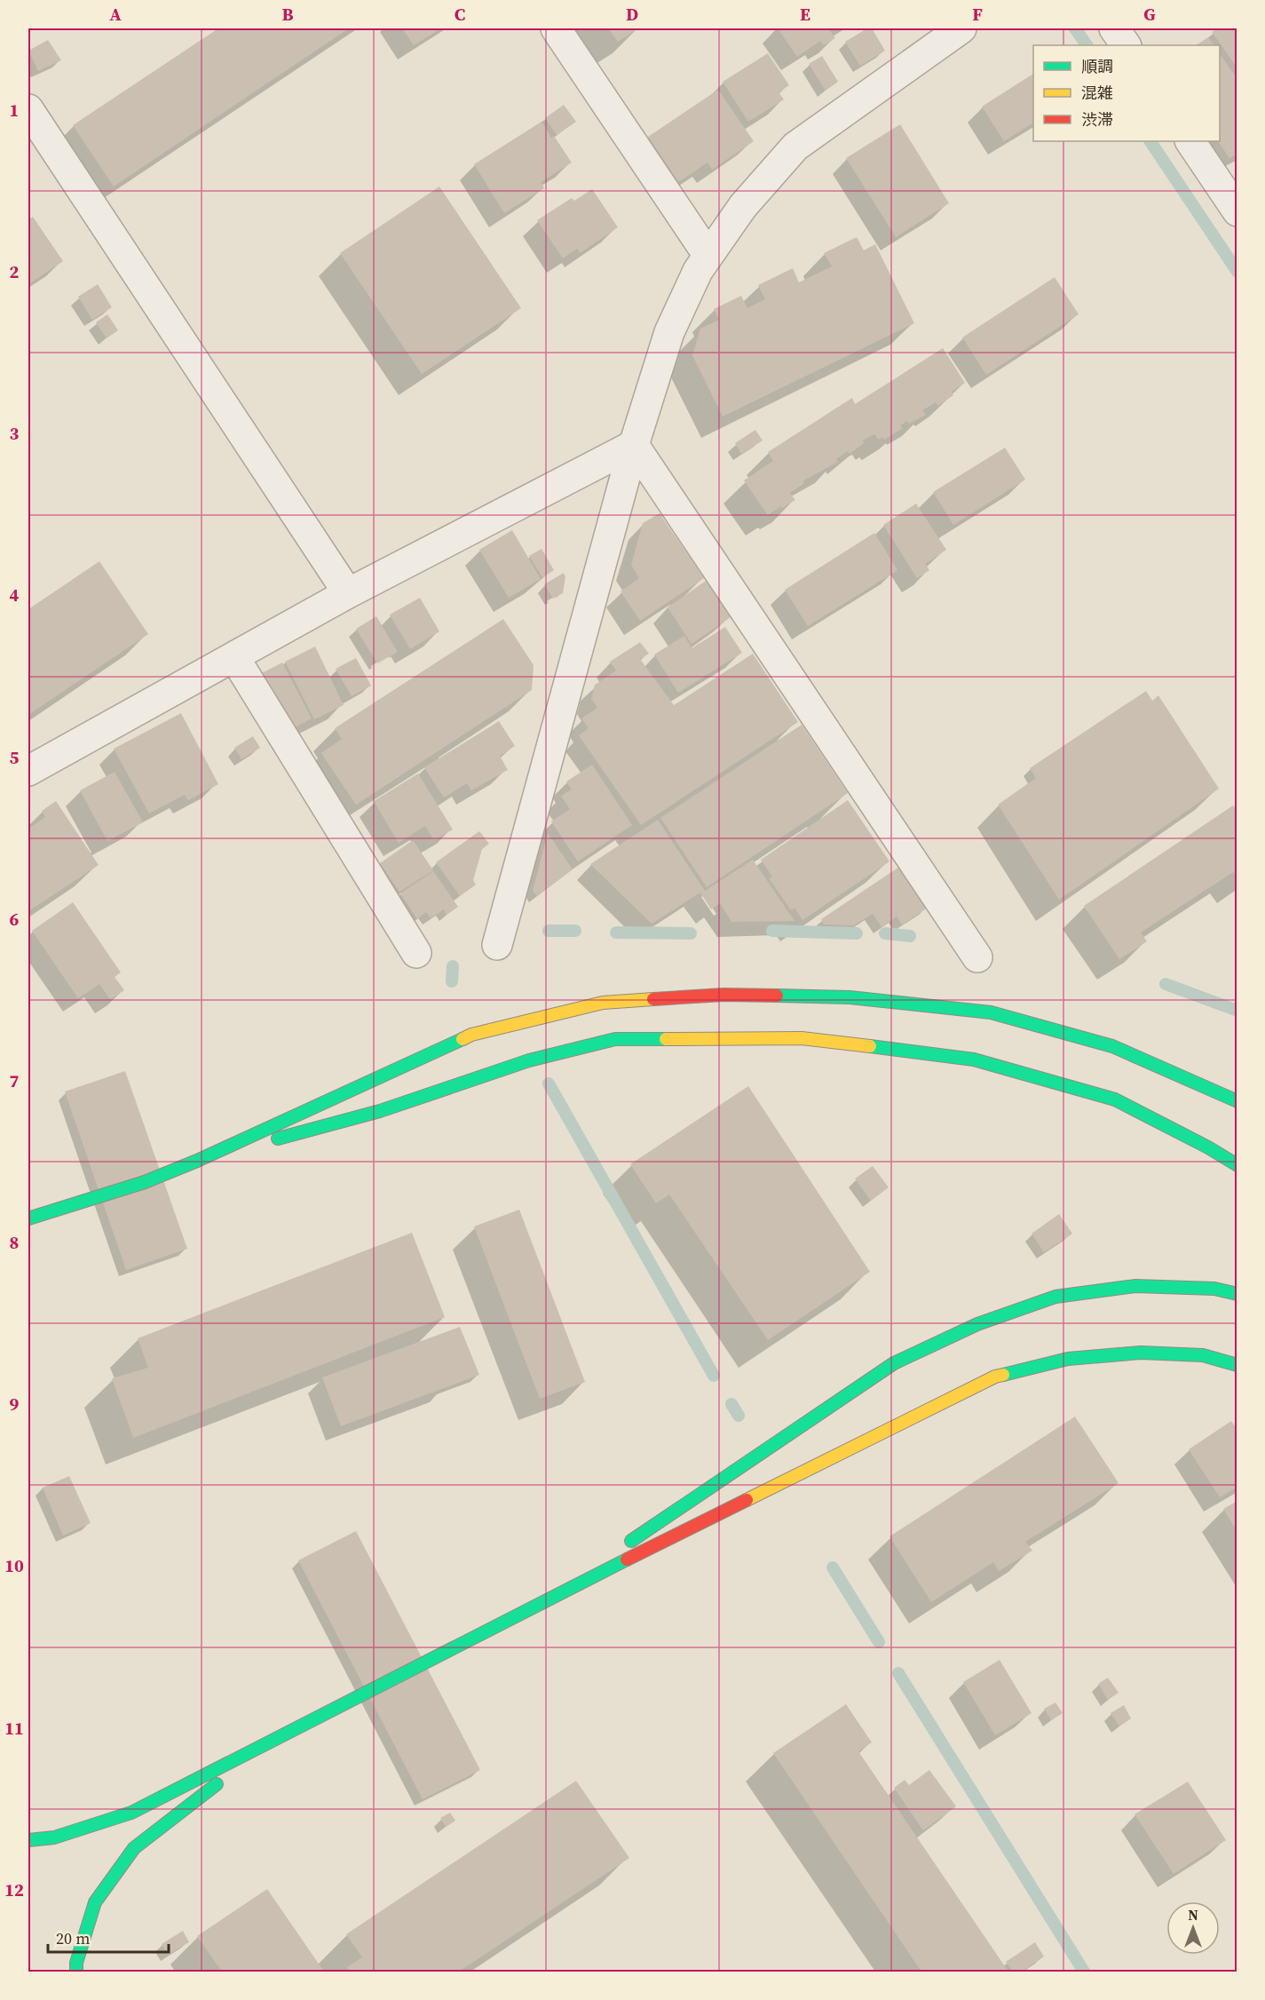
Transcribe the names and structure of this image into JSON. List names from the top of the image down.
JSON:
{
  "legend": ["順調", "混雑", "渋滞"],
  "scale_bar": "20 m",
  "north": "top",
  "grid": {
    "columns": [
      "A",
      "B",
      "C",
      "D",
      "E",
      "F",
      "G"
    ],
    "rows": [
      "1",
      "2",
      "3",
      "4",
      "5",
      "6",
      "7",
      "8",
      "9",
      "10",
      "11",
      "12"
    ]
  }
}
